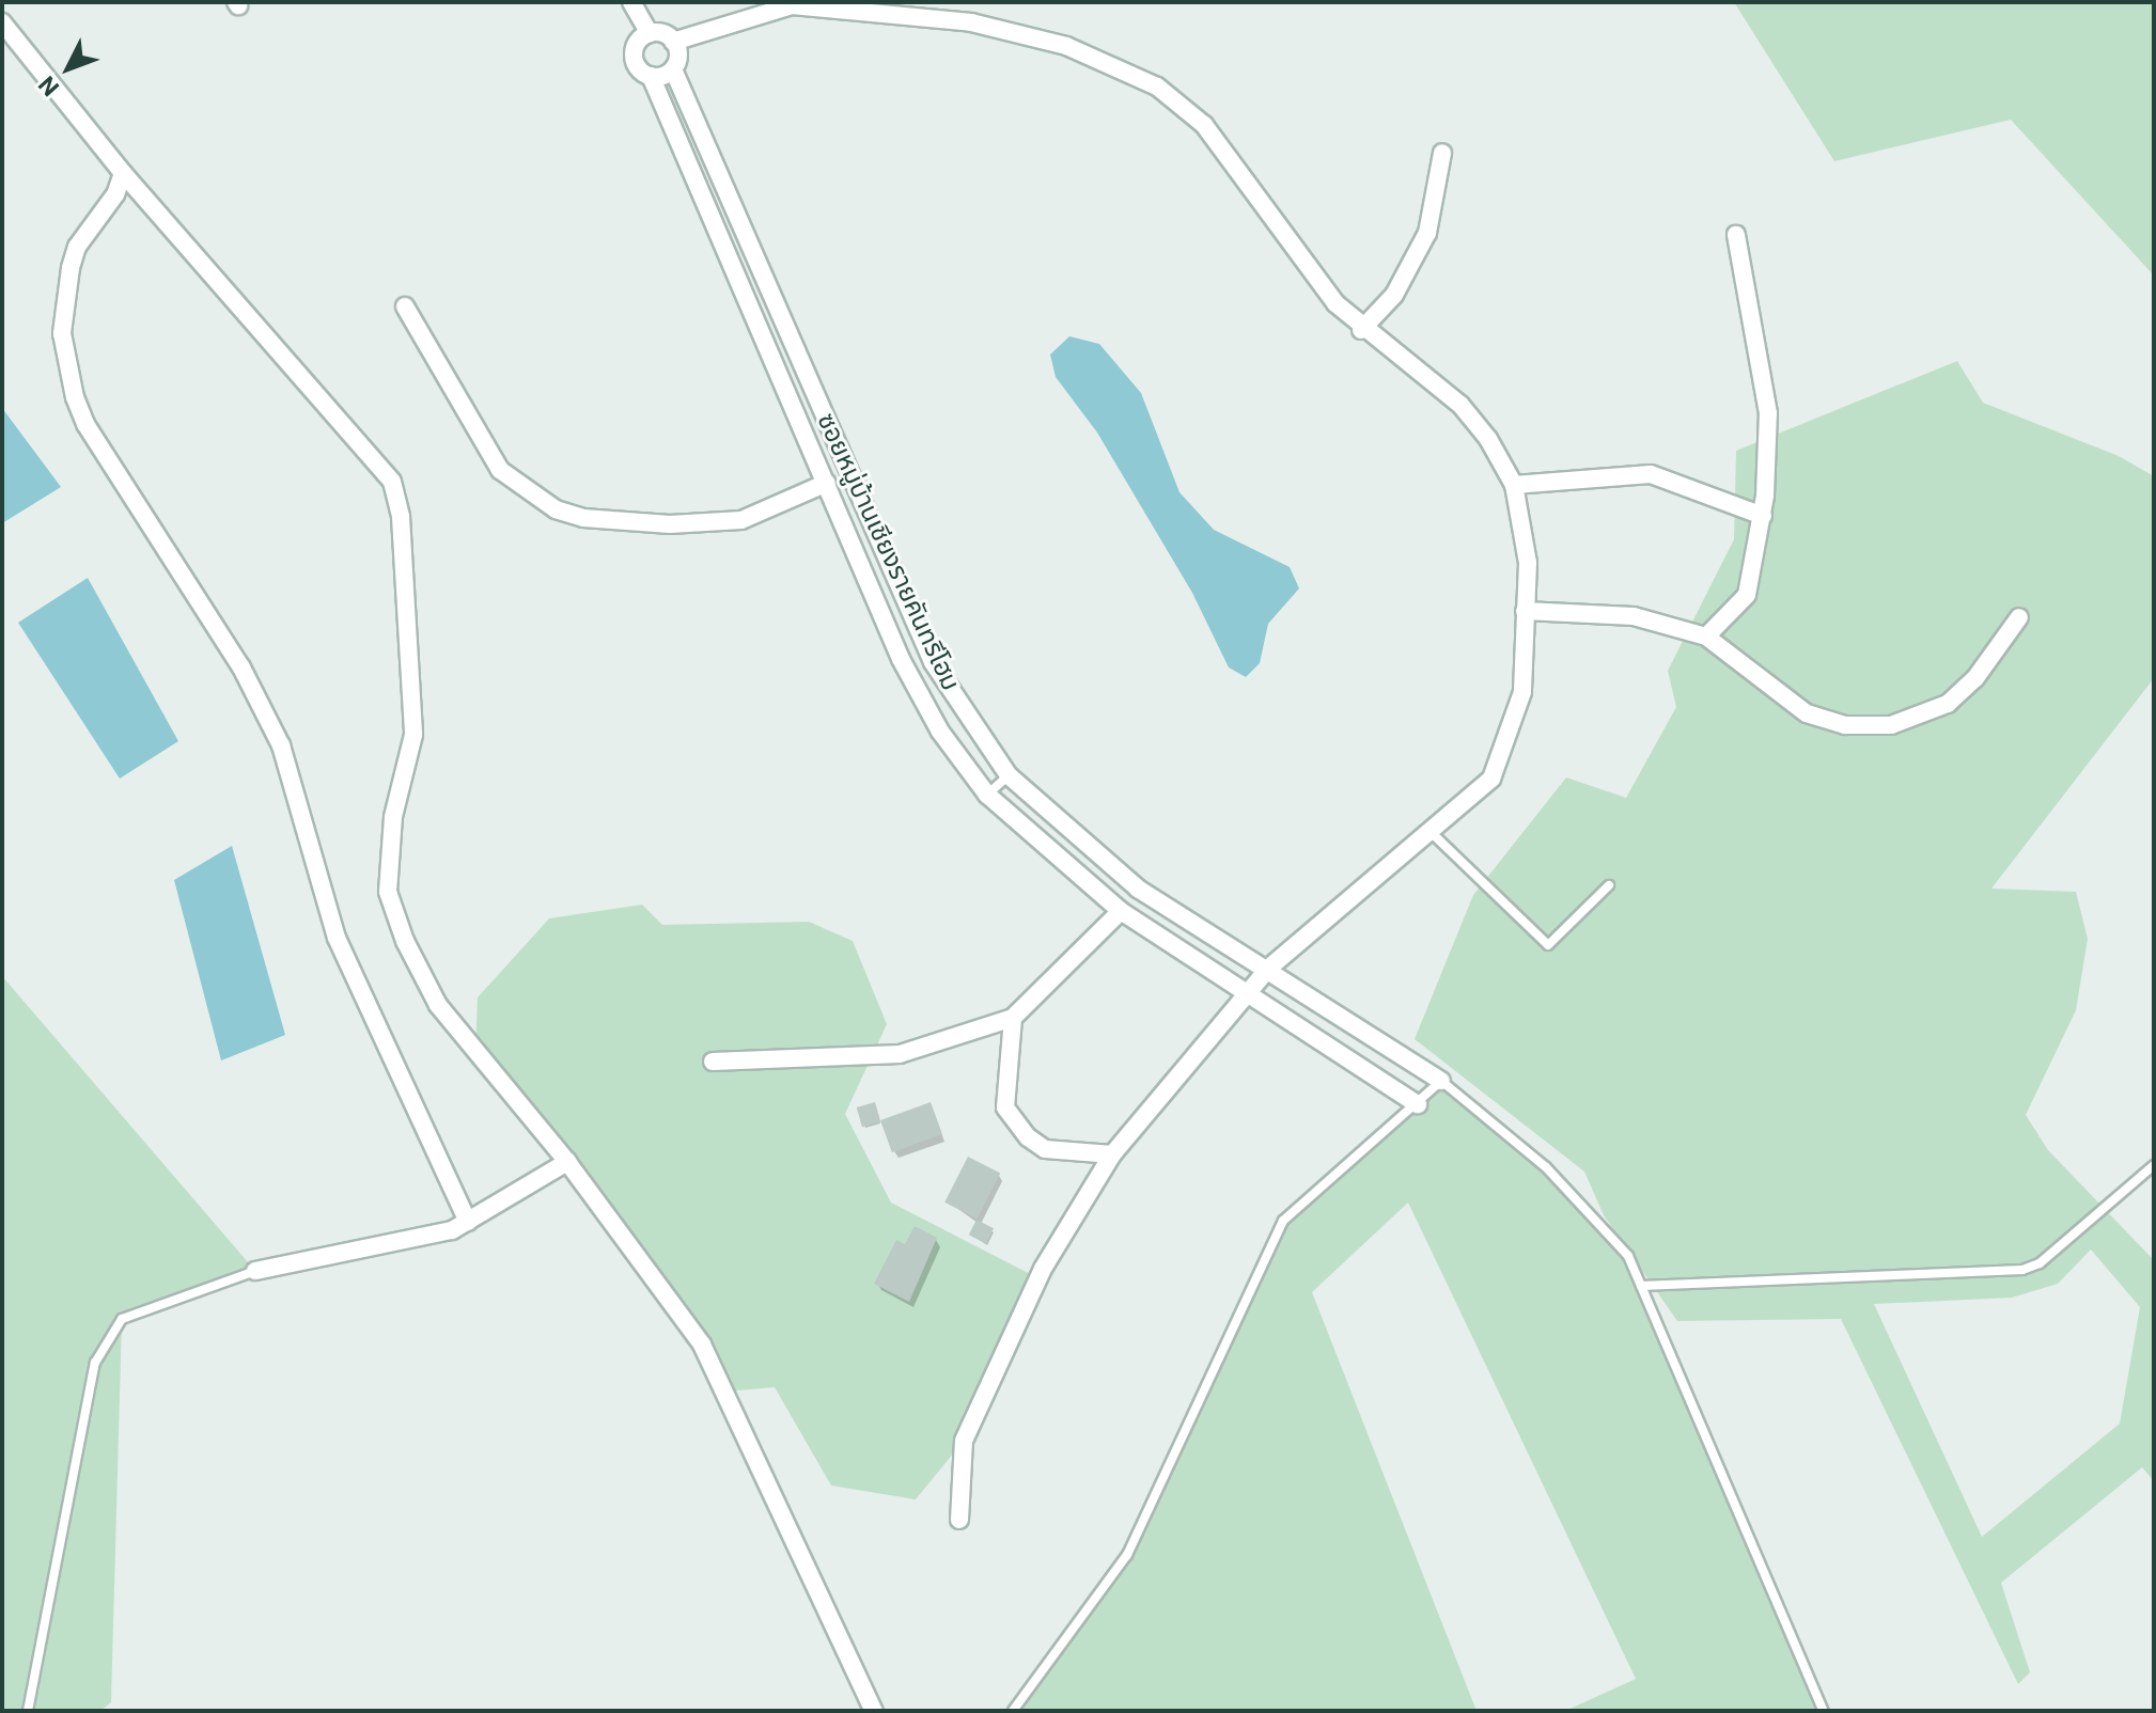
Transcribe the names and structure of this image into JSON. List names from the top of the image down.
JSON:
{
  "streets": {
    "street": ["ซอยหมู่บ้านเชียงรายคันทรีโฮม"]
  },
  "north": "bottom left"
}
